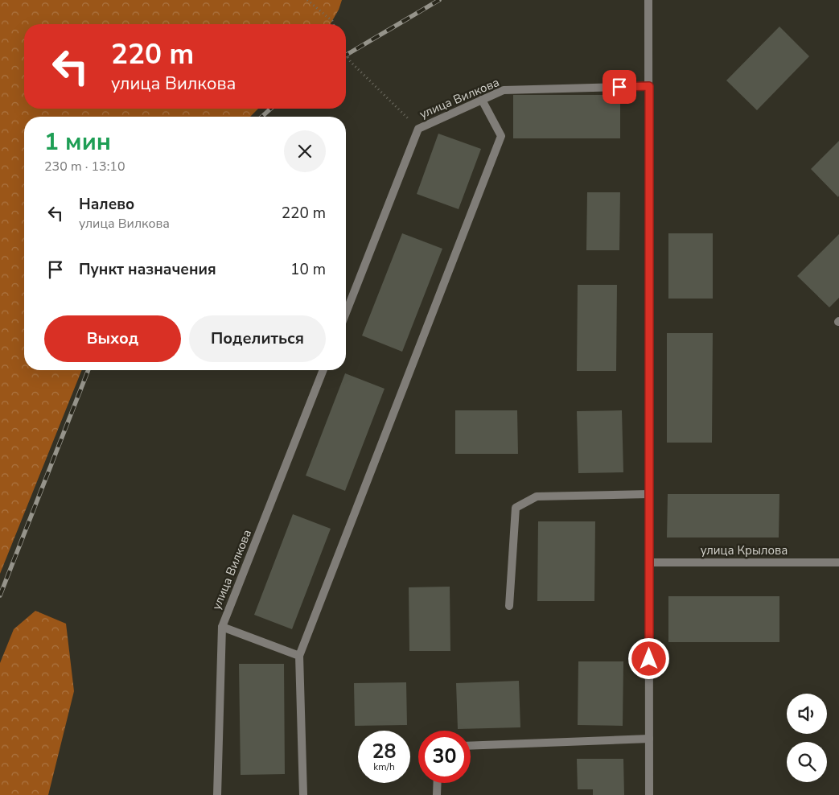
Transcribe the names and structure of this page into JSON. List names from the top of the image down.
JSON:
{
  "streets": {
    "street": ["улица Вилкова", "улица Крылова"]
  },
  "page": {
    "turn": ["220 m", "улица Вилкова"],
    "heading": ["1 мин", "230 m · 13:10"],
    "list": [
      {
        "name": "Налево",
        "note": "улица Вилкова",
        "value": "220 m"
      },
      {
        "name": "Пункт назначения",
        "value": "10 m"
      }
    ],
    "buttons": ["Выход", "Поделиться"],
    "speed": "28 km/h",
    "limit": "30"
  }
}
